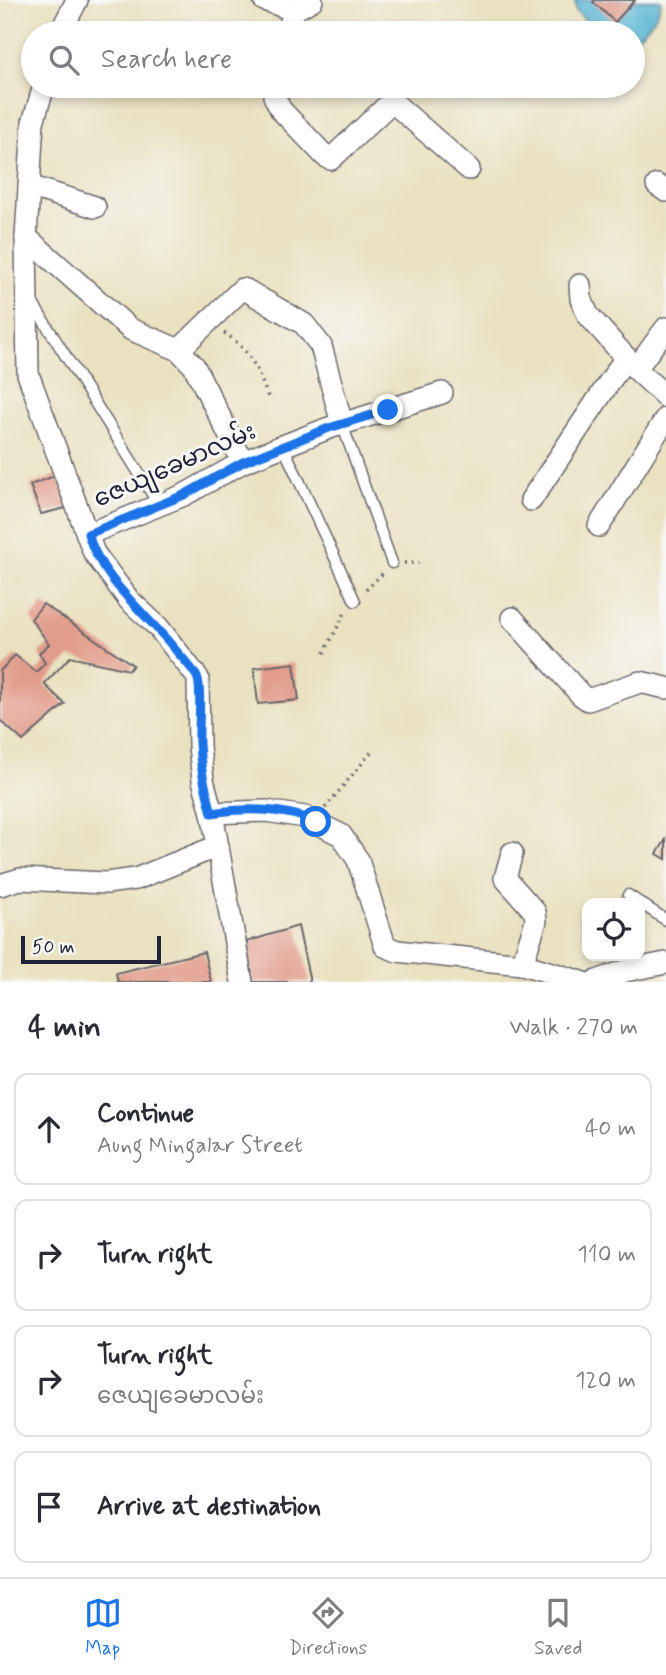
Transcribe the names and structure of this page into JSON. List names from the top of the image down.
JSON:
{
  "streets": {
    "street": ["ဇေယျခေမာလမ်း"]
  },
  "scale_bar": "50 m",
  "page": {
    "search": "Search here",
    "scale": "50 m",
    "heading": ["4 min", "Walk · 270 m"],
    "list": [
      ["Continue", "Aung Mingalar Street", "40 m"],
      ["Turn right", "110 m"],
      ["Turn right", "ဇေယျခေမာလမ်း", "120 m"],
      "Arrive at destination"
    ],
    "nav": ["Map", "Directions", "Saved"]
  }
}
